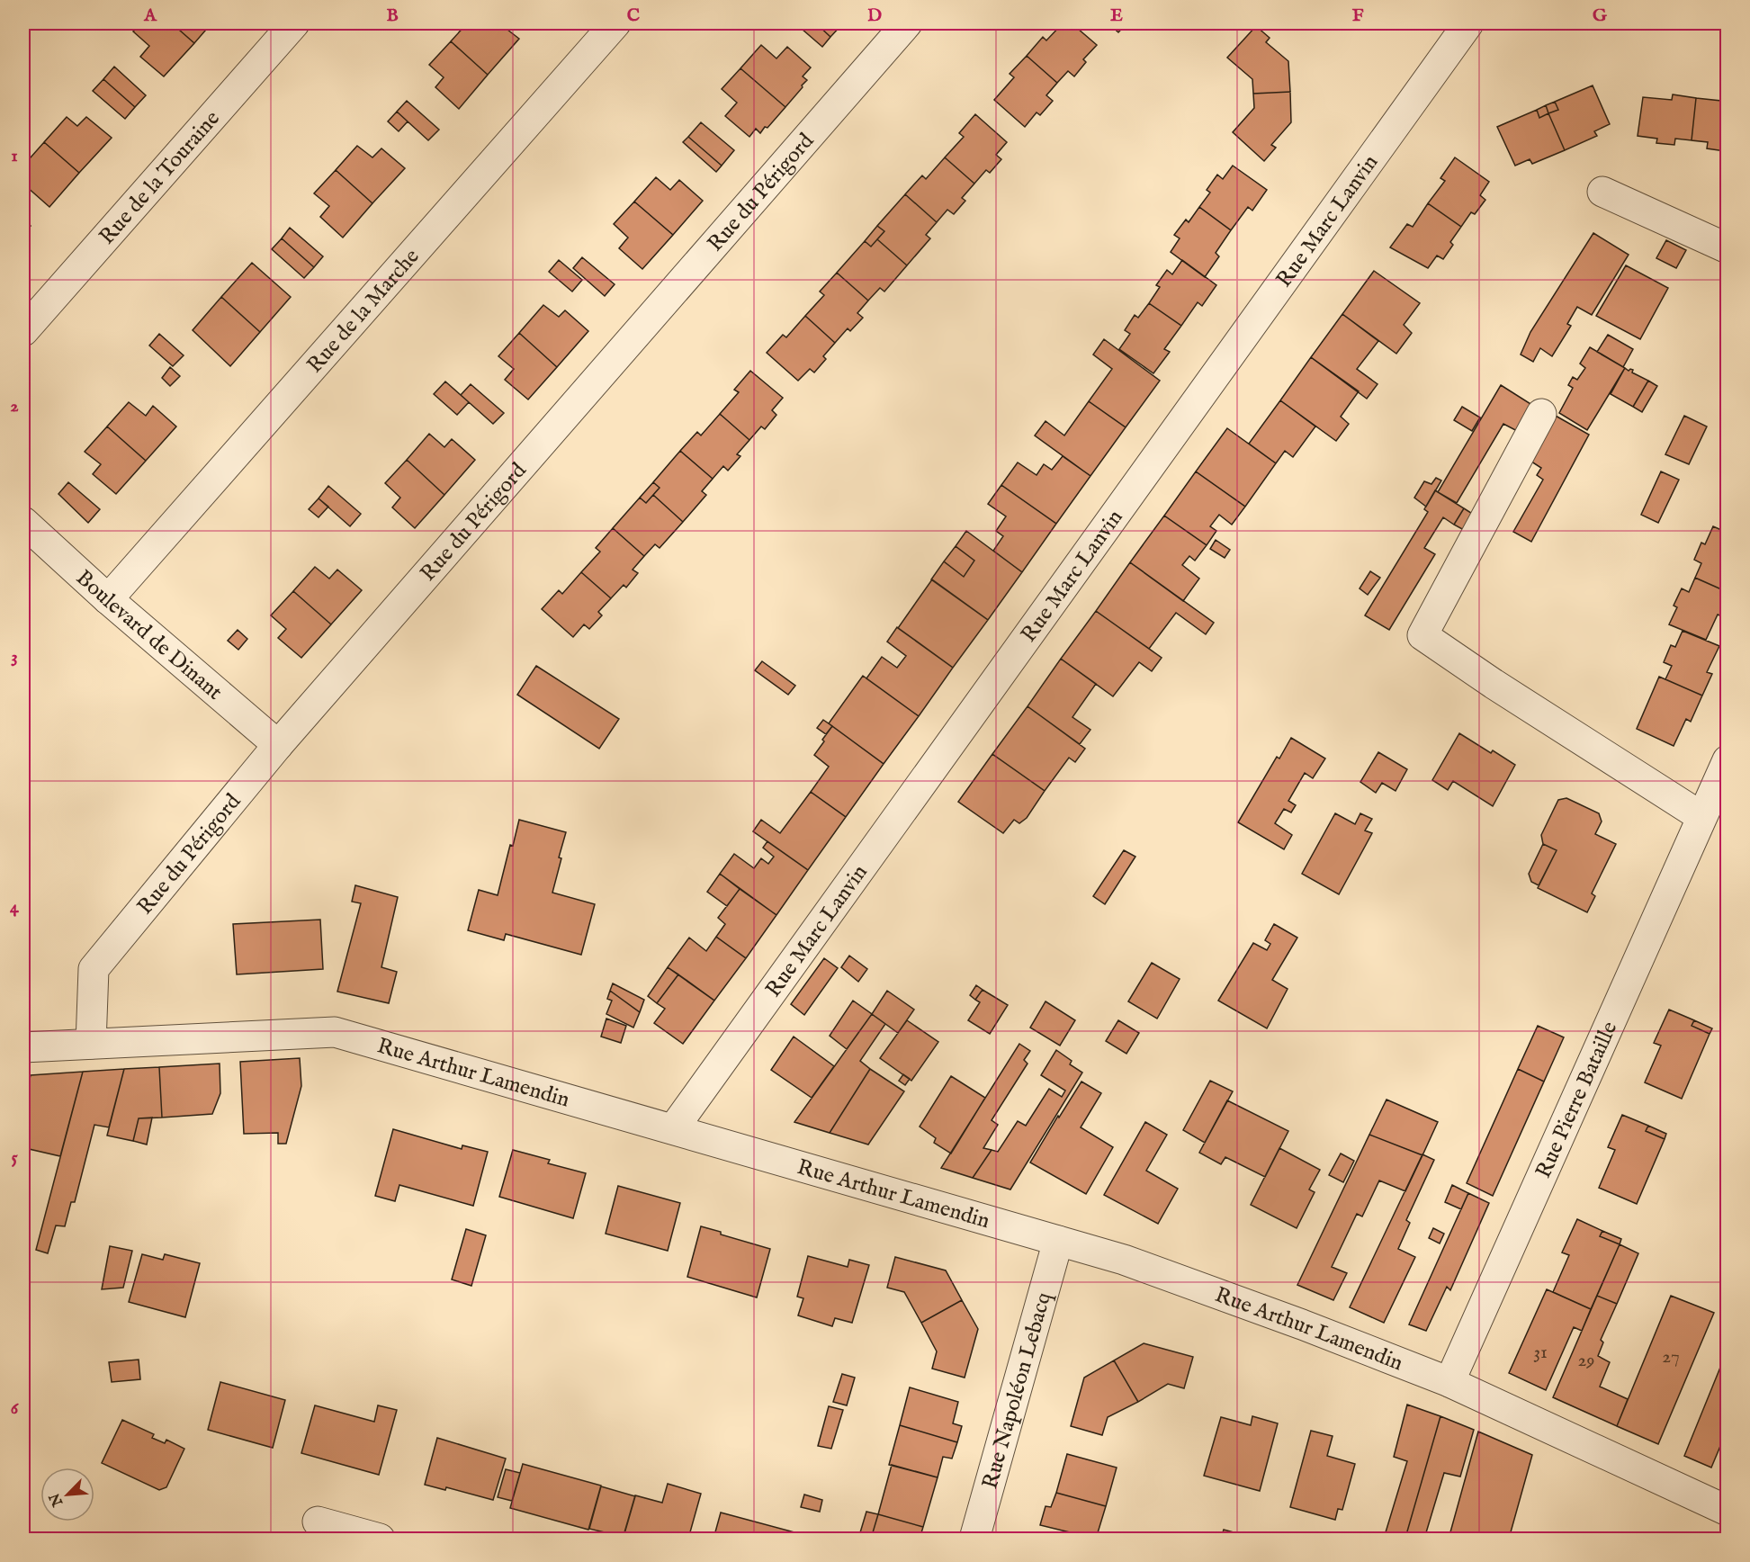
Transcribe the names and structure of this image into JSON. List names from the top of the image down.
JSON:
{
  "streets": {
    "street": [
      "Rue de la Touraine",
      "Rue du Périgord",
      "Rue Marc Lanvin",
      "Rue de la Marche",
      "Boulevard de Dinant",
      "Rue Arthur Lamendin",
      "Rue Pierre Bataille",
      "Rue Napoléon Lebacq"
    ]
  },
  "crossings": [
    ["Rue du Périgord", "Boulevard de Dinant"],
    ["Rue du Périgord", "Rue Arthur Lamendin"],
    ["Rue Marc Lanvin", "Rue Arthur Lamendin"],
    ["Rue de la Marche", "Boulevard de Dinant"],
    ["Rue Arthur Lamendin", "Rue Pierre Bataille"],
    ["Rue Arthur Lamendin", "Rue Napoléon Lebacq"]
  ],
  "house_numbers": ["31", "27", "29"],
  "north": "bottom left",
  "grid": {
    "columns": [
      "A",
      "B",
      "C",
      "D",
      "E",
      "F",
      "G"
    ],
    "rows": [
      "1",
      "2",
      "3",
      "4",
      "5",
      "6"
    ]
  }
}
